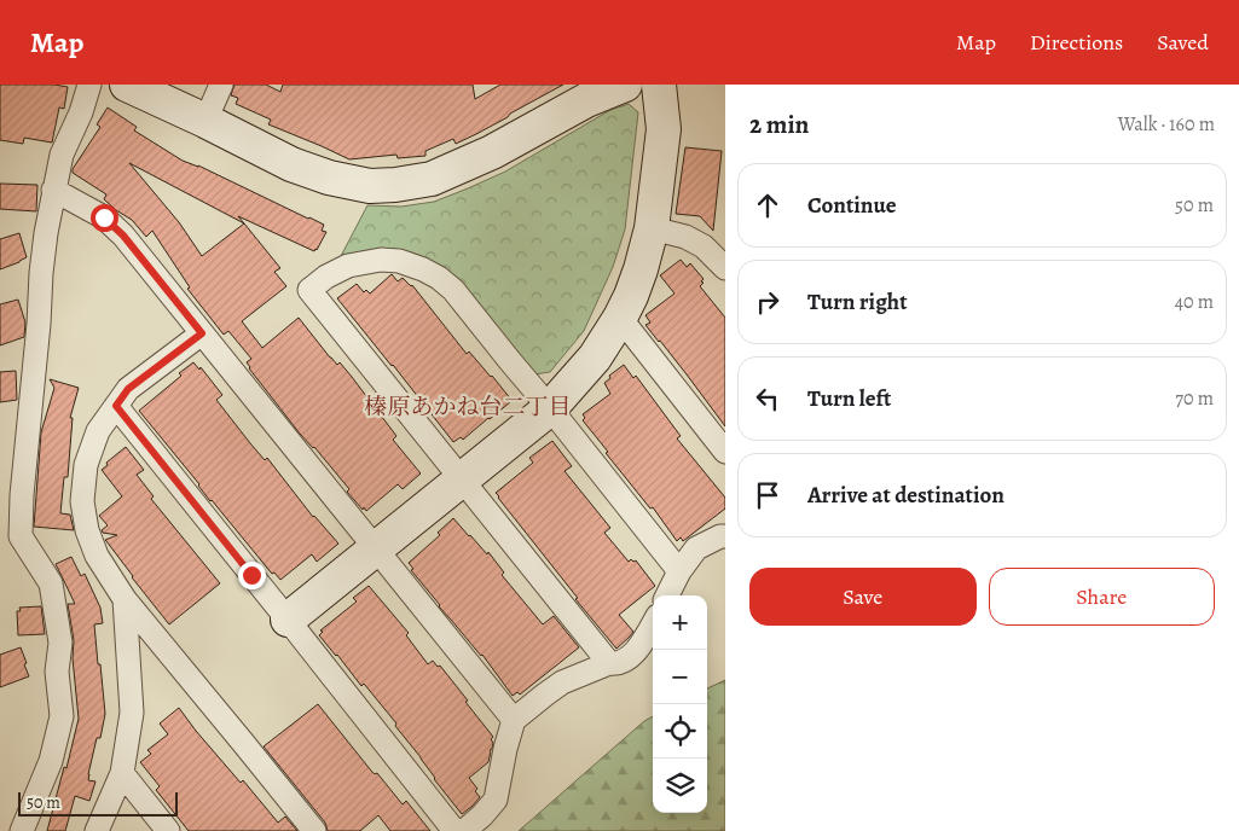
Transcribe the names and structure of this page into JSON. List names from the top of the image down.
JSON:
{
  "districts": ["榛原あかね台二丁目"],
  "scale_bar": "50 m",
  "page": {
    "header": "Map",
    "nav": ["Map", "Directions", "Saved"],
    "heading": ["2 min", "Walk · 160 m"],
    "list": [
      ["Continue", "50 m"],
      ["Turn right", "40 m"],
      ["Turn left", "70 m"],
      "Arrive at destination"
    ],
    "buttons": ["Save", "Share"],
    "map_buttons": ["+", "−"],
    "scale": "50 m"
  }
}
